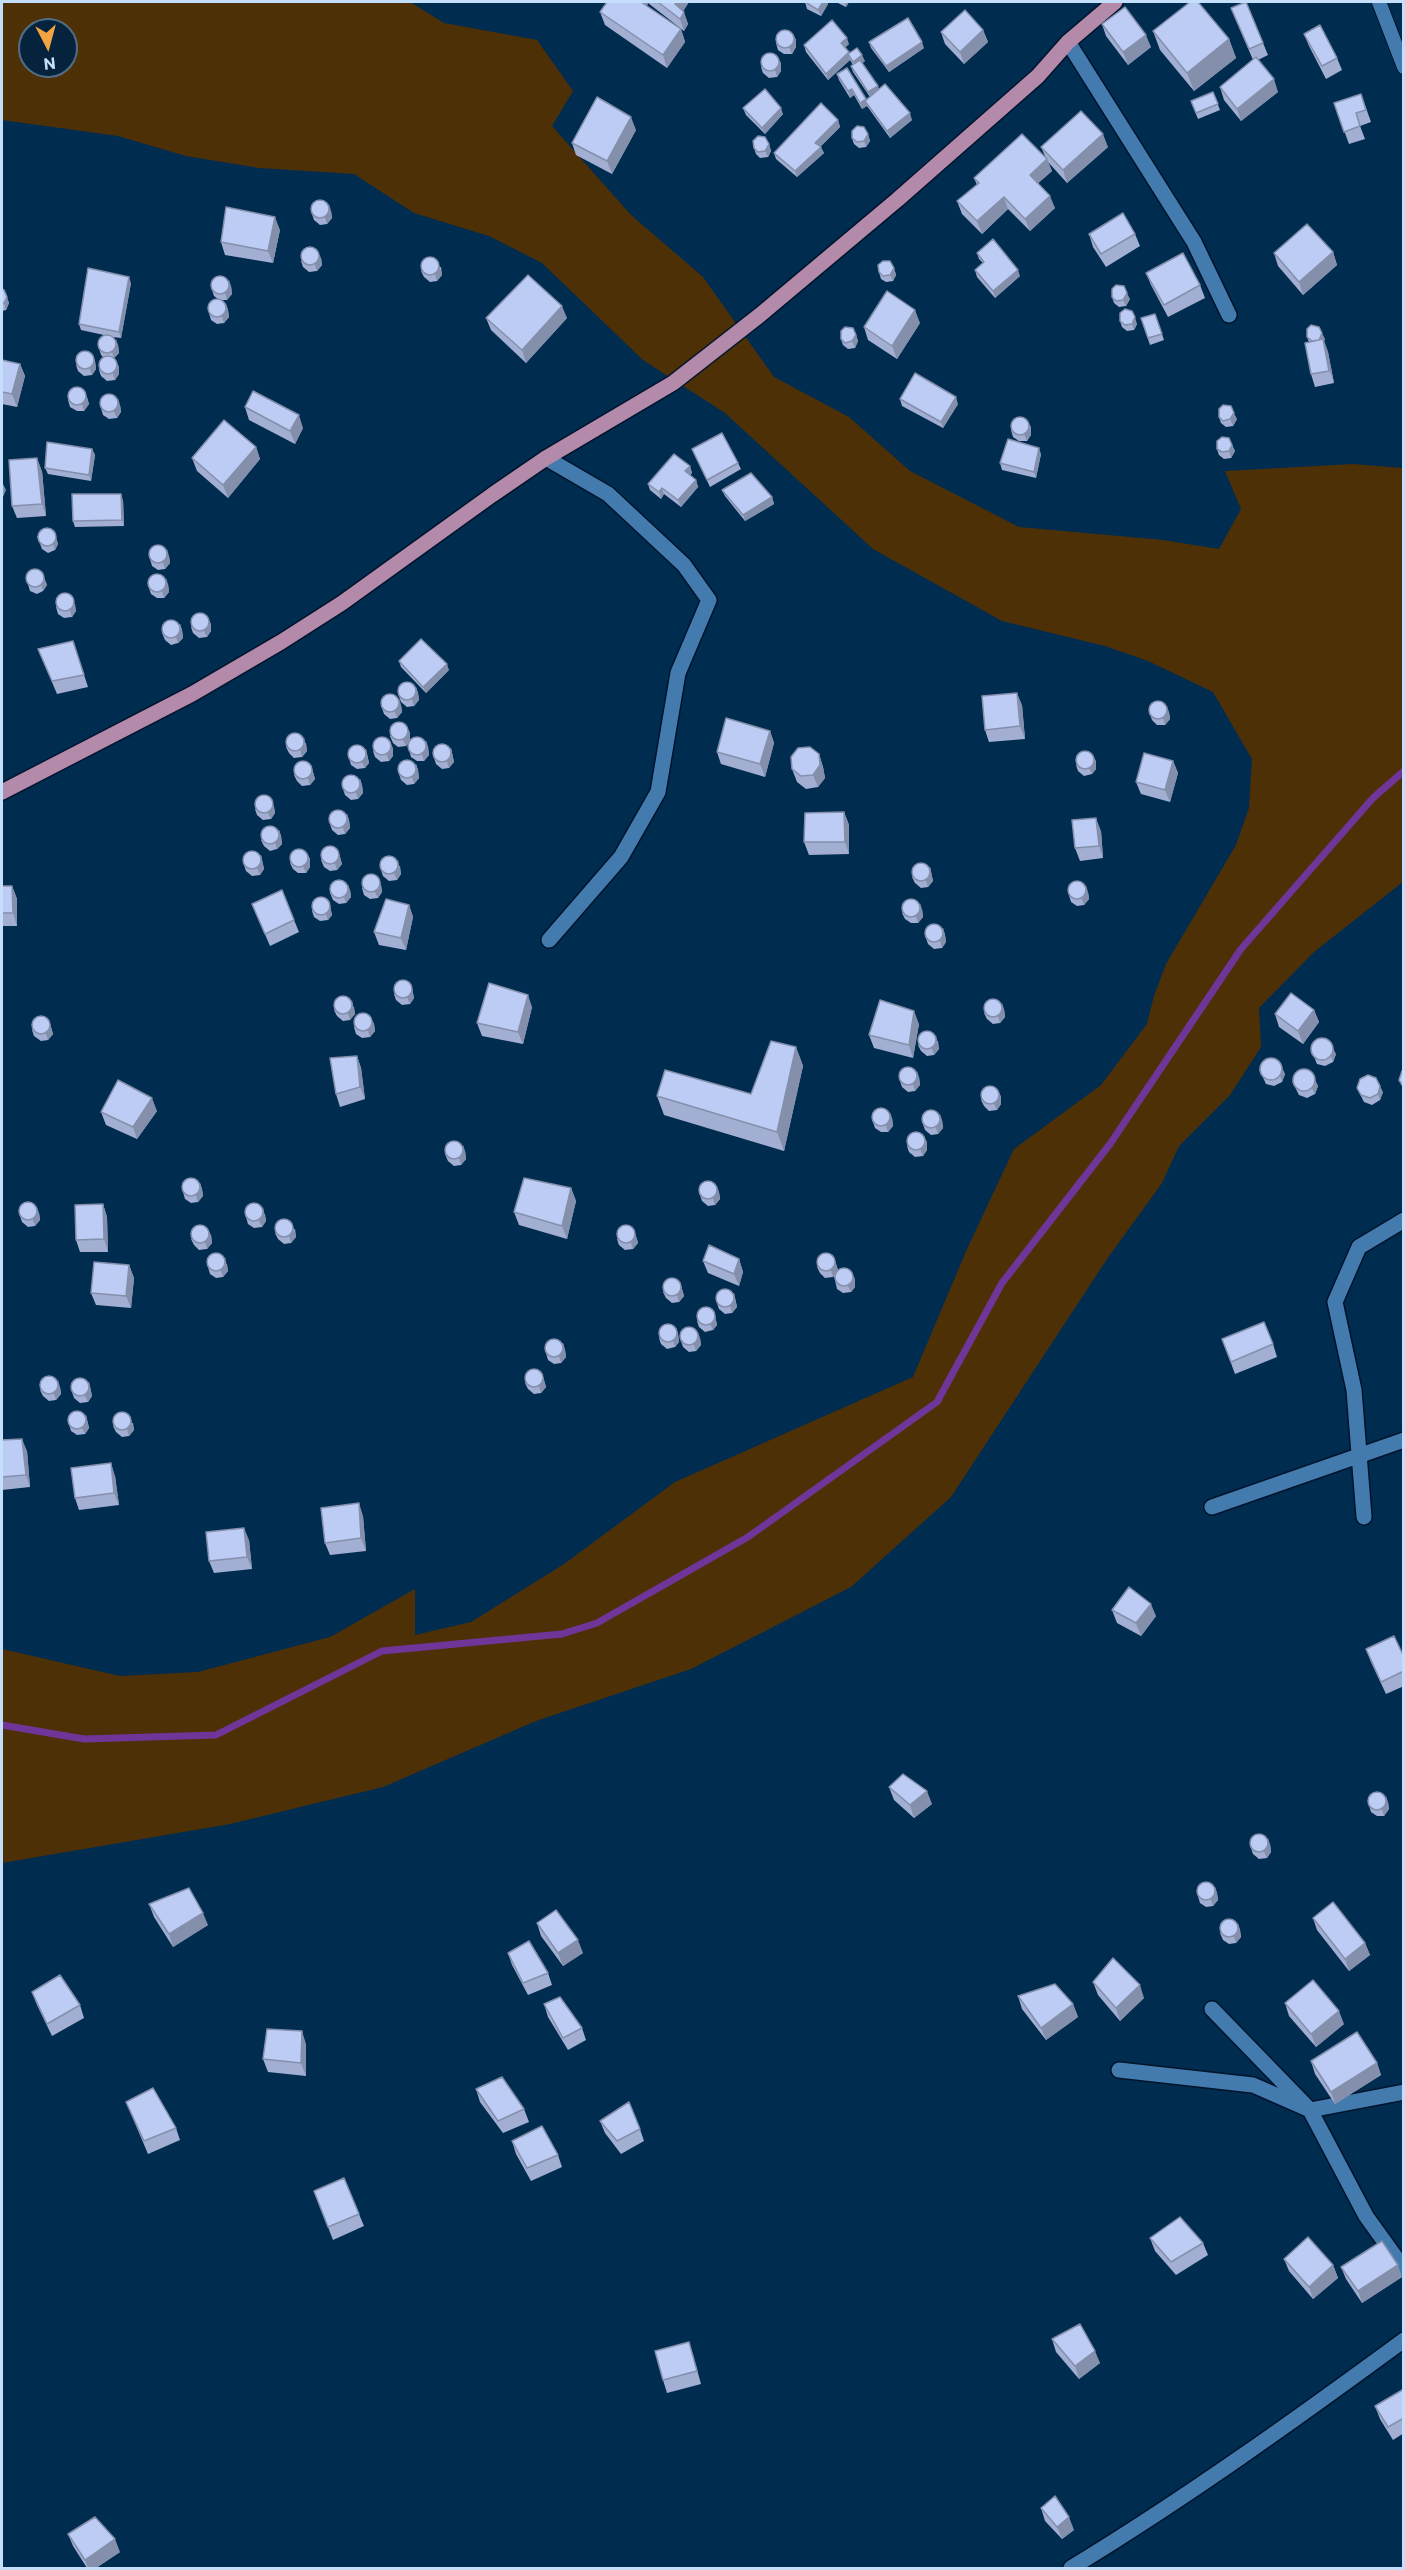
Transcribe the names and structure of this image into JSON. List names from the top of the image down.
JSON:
{
  "north": "bottom"
}
